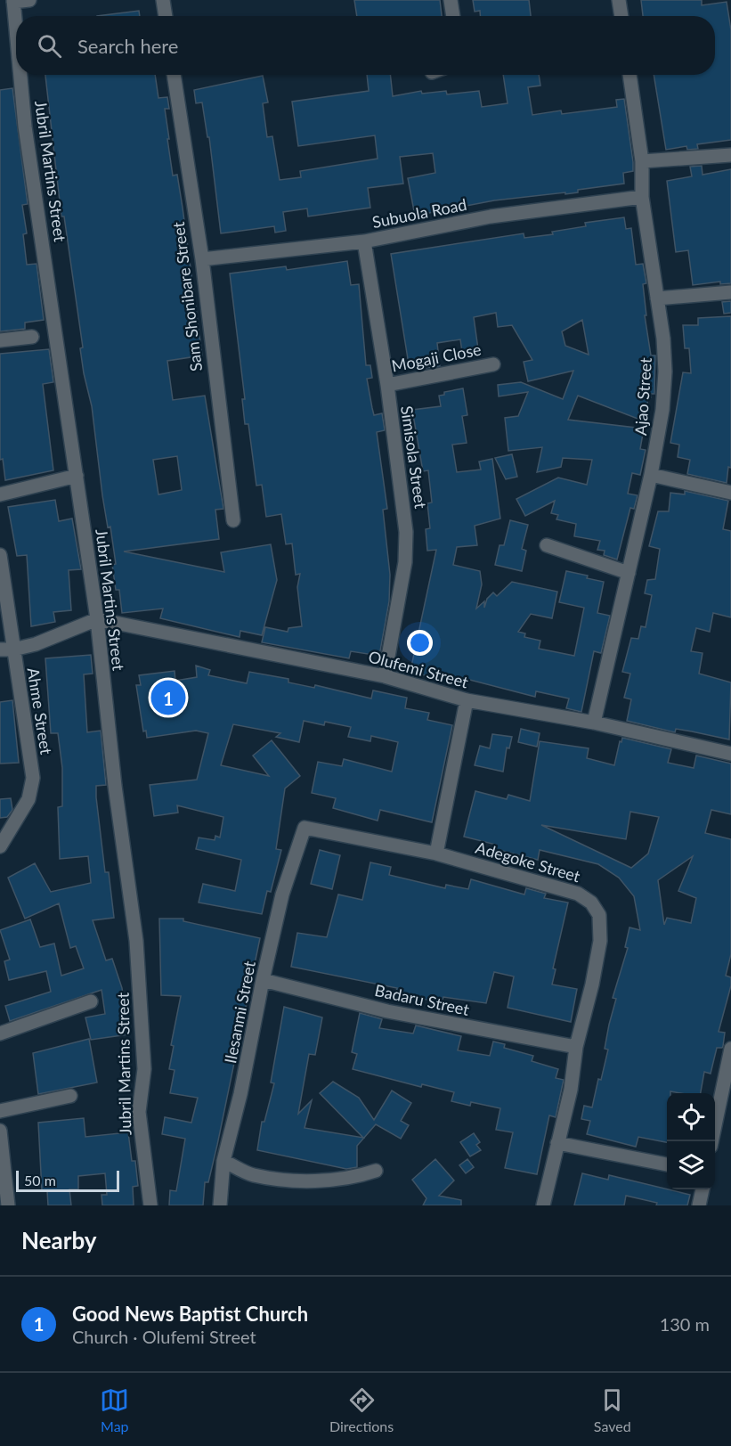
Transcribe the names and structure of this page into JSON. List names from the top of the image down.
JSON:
{
  "streets": {
    "street": [
      "Jubril Martins Street",
      "Subuola Road",
      "Sam Shonibare Street",
      "Mogaji Close",
      "Ajao Street",
      "Simisola Street",
      "Olufemi Street",
      "Ahme Street",
      "Adegoke Street",
      "Badaru Street",
      "Ilesanmi Street"
    ]
  },
  "crossings": [
    ["Jubril Martins Street", "Olufemi Street"],
    ["Subuola Road", "Sam Shonibare Street"],
    ["Subuola Road", "Ajao Street"],
    ["Subuola Road", "Simisola Street"],
    ["Mogaji Close", "Simisola Street"],
    ["Ajao Street", "Olufemi Street"],
    ["Simisola Street", "Olufemi Street"],
    ["Adegoke Street", "Badaru Street"],
    ["Adegoke Street", "Ilesanmi Street"],
    ["Badaru Street", "Ilesanmi Street"]
  ],
  "scale_bar": "50 m",
  "page": {
    "search": "Search here",
    "pins": "1",
    "scale": "50 m",
    "heading": "Nearby",
    "list": [
      {
        "mark": "1",
        "name": "Good News Baptist Church",
        "note": "Church · Olufemi Street",
        "value": "130 m"
      }
    ],
    "nav": ["Map", "Directions", "Saved"]
  }
}
